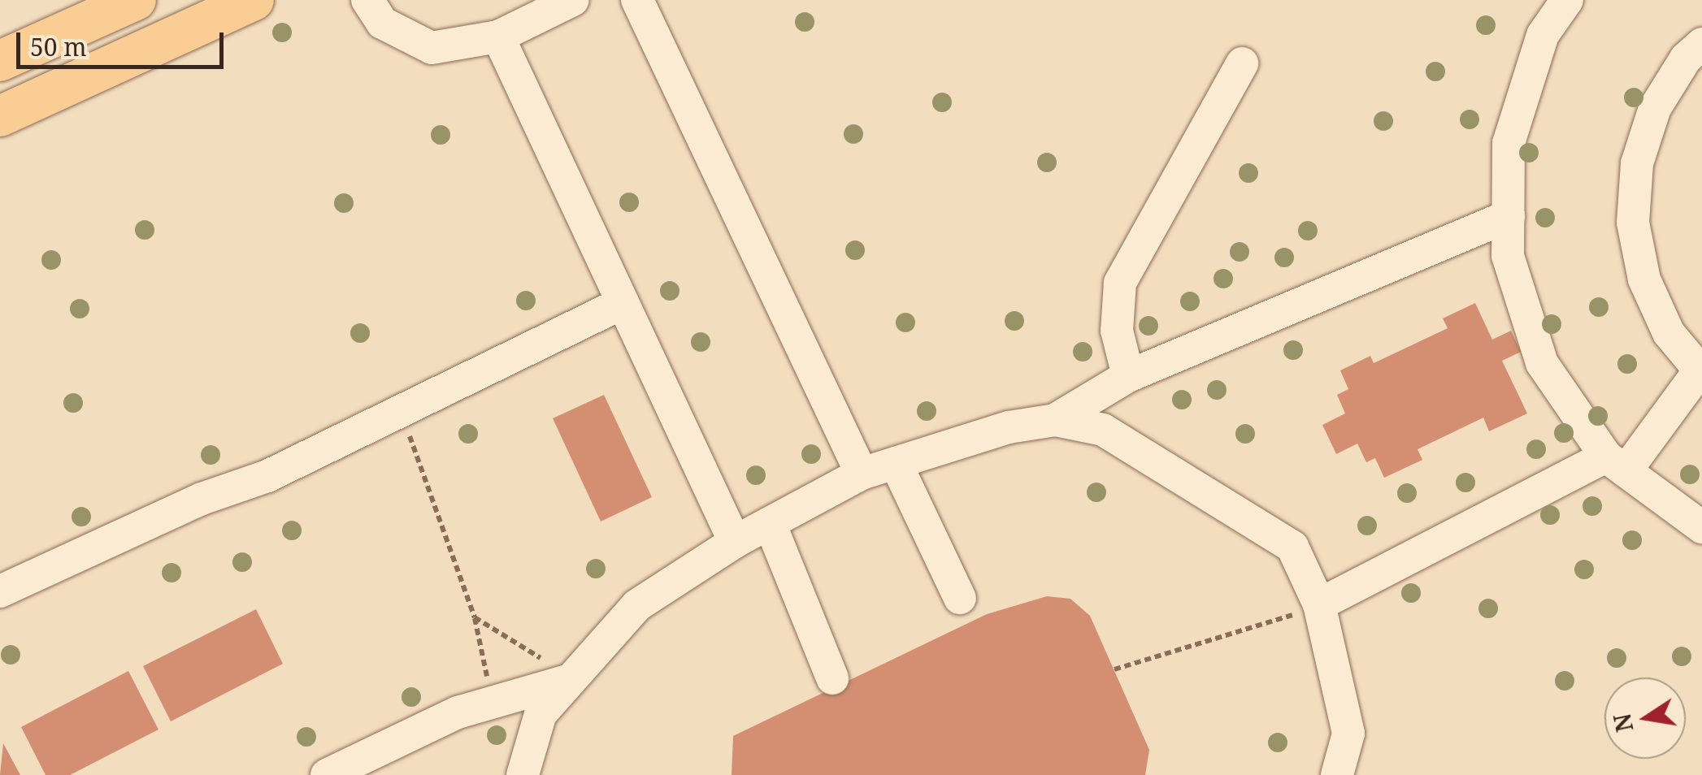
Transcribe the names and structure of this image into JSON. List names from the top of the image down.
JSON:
{
  "scale_bar": "50 m",
  "north": "left"
}
